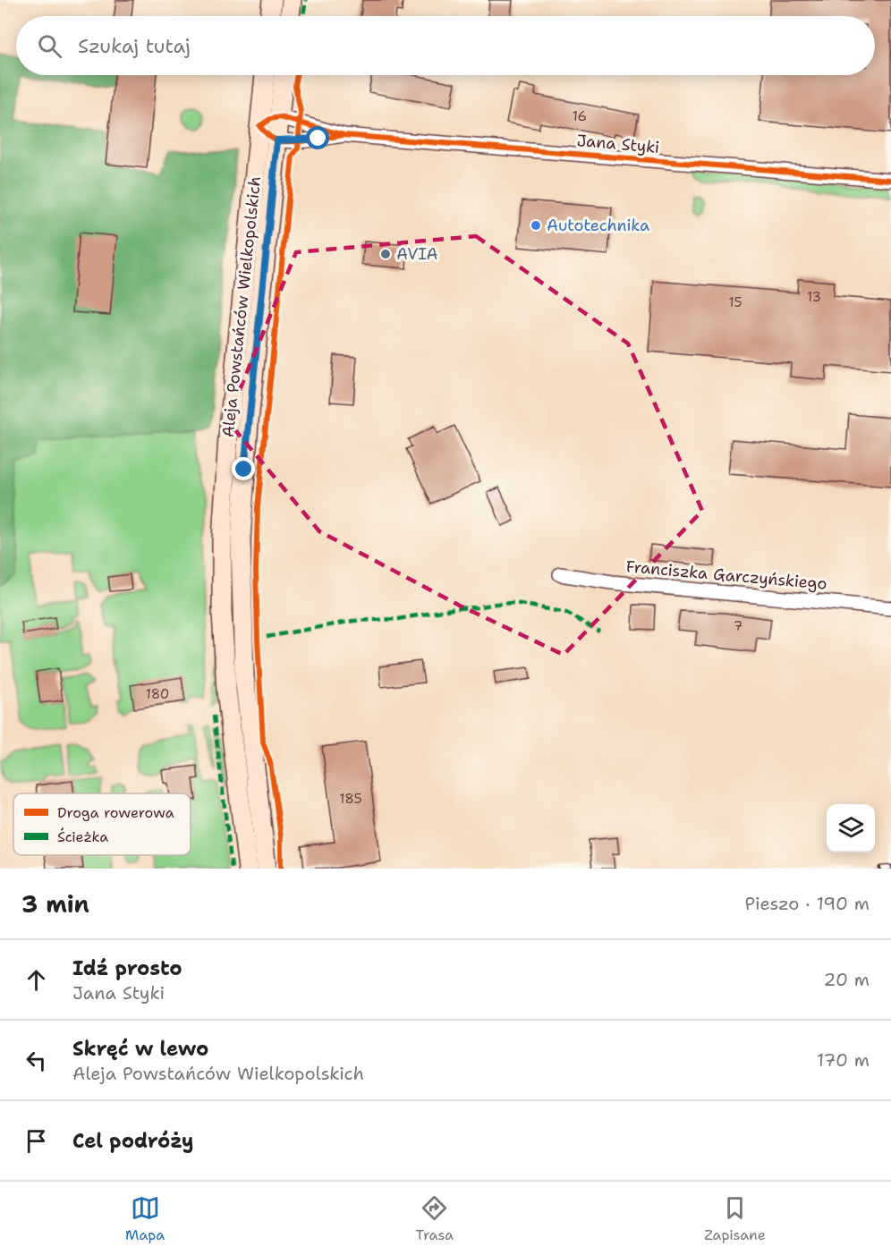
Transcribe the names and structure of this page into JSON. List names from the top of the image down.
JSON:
{
  "streets": {
    "main road": ["Aleja Powstańców Wielkopolskich"],
    "street": ["Jana Styki", "Franciszka Garczyńskiego"]
  },
  "crossings": [
    ["Jana Styki", "Aleja Powstańców Wielkopolskich"]
  ],
  "places": ["Autotechnika", "AVIA"],
  "house_numbers": [
    "16",
    "13",
    "15",
    "7",
    "180",
    "185"
  ],
  "legend": ["Droga rowerowa", "Ścieżka"],
  "page": {
    "search": "Szukaj tutaj",
    "heading": ["3 min", "Pieszo · 190 m"],
    "list": [
      ["Idź prosto", "Jana Styki", "20 m"],
      ["Skręć w lewo", "Aleja Powstańców Wielkopolskich", "170 m"],
      "Cel podróży"
    ],
    "nav": ["Mapa", "Trasa", "Zapisane"]
  }
}
